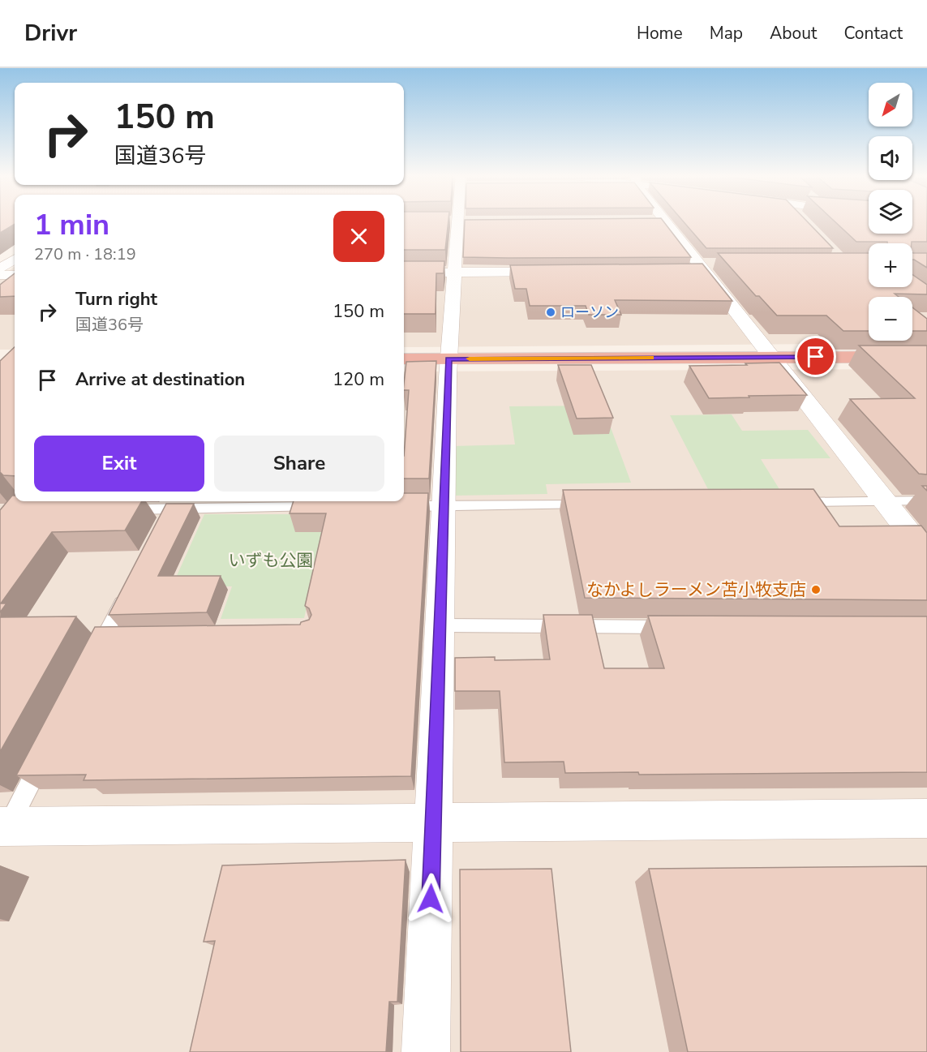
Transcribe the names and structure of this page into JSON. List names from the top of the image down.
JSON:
{
  "parks": ["いずも公園"],
  "places": ["ローソン", "なかよしラーメン苫小牧支店"],
  "north": "bottom left",
  "page": {
    "header": "Drivr",
    "nav": [
      "Home",
      "Map",
      "About",
      "Contact"
    ],
    "map_buttons": ["+", "−"],
    "turn": ["150 m", "国道36号"],
    "heading": ["1 min", "270 m · 18:19"],
    "list": [
      {
        "name": "Turn right",
        "note": "国道36号",
        "value": "150 m"
      },
      {
        "name": "Arrive at destination",
        "value": "120 m"
      }
    ],
    "buttons": ["Exit", "Share"]
  }
}
